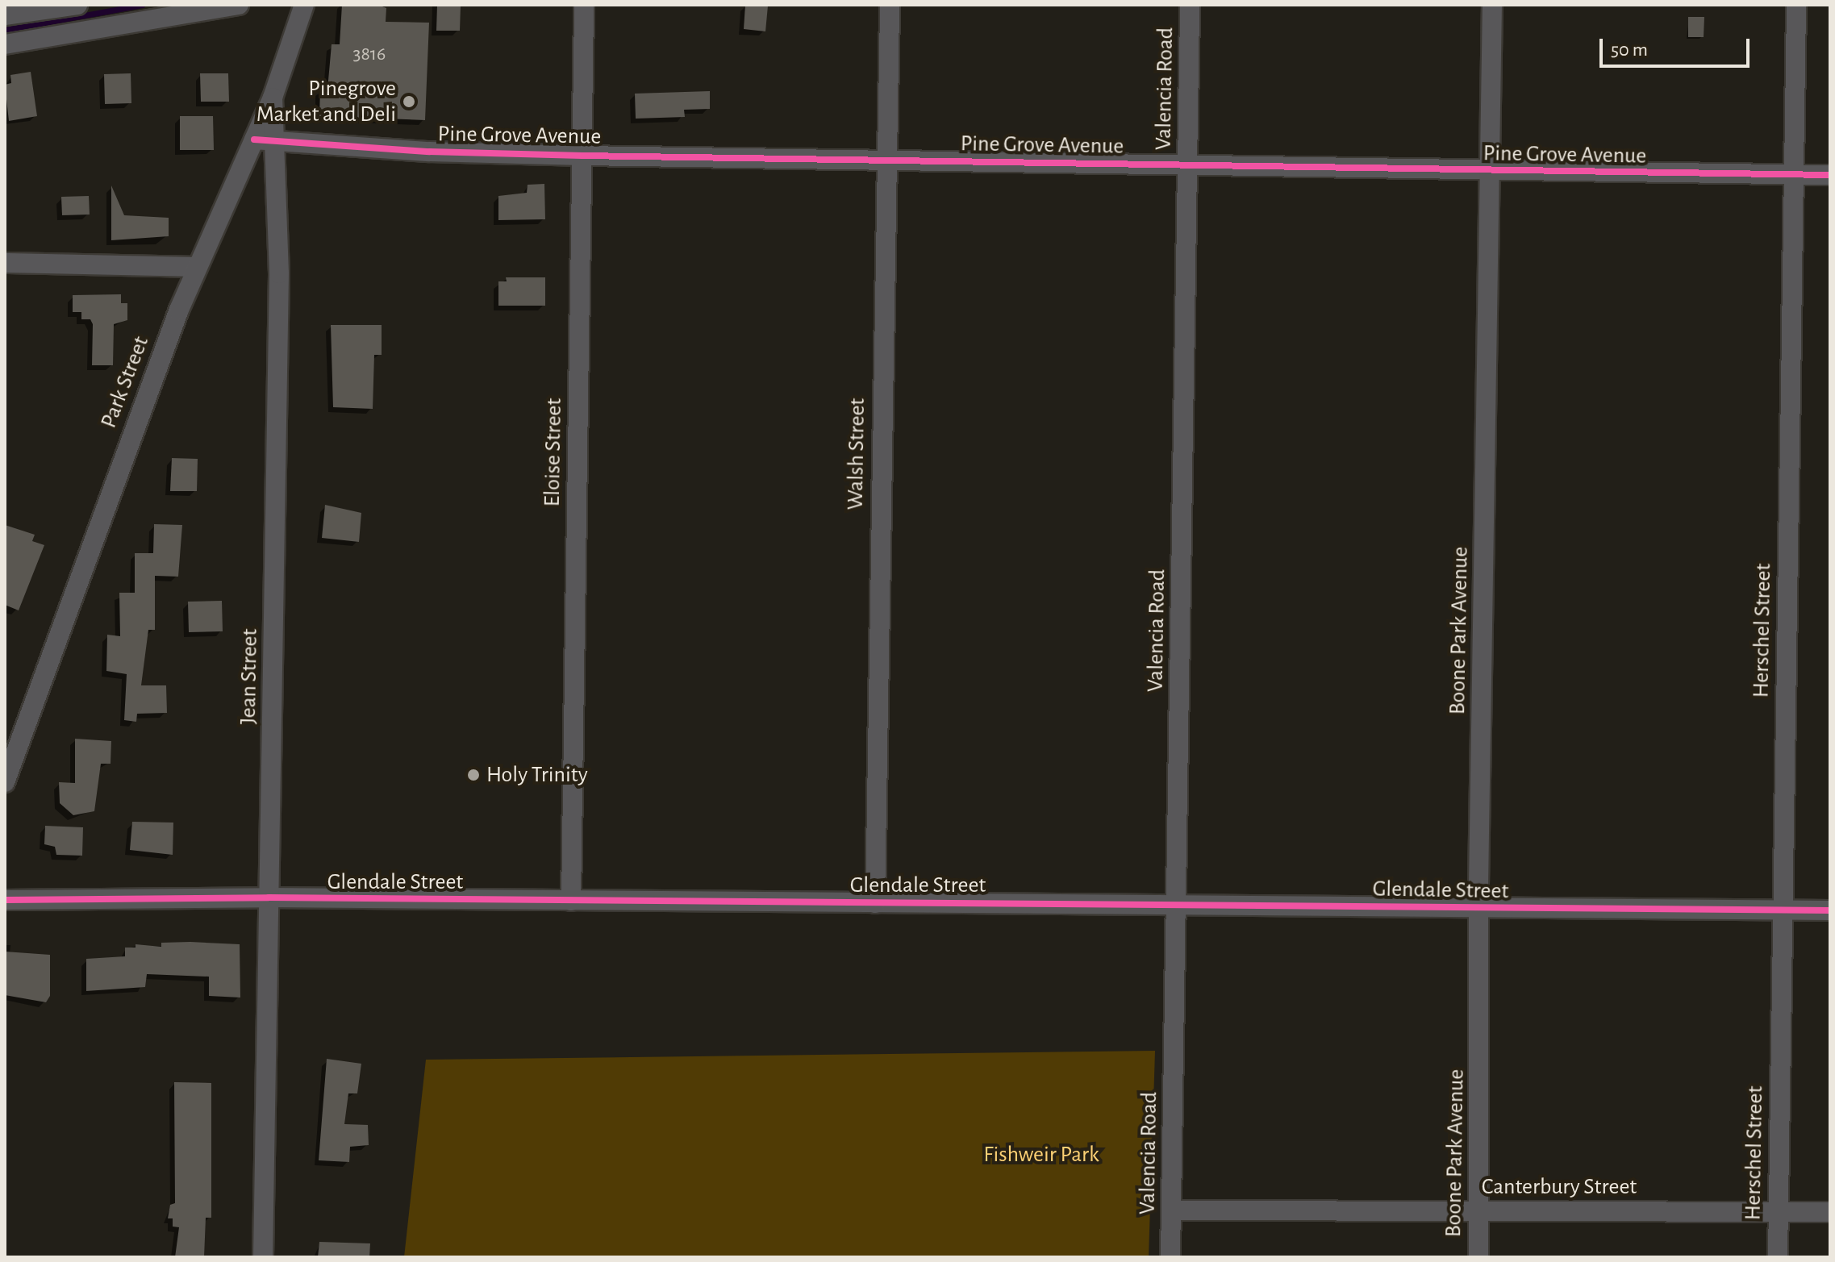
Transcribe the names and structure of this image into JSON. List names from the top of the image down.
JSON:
{
  "streets": {
    "street": [
      "Valencia Road",
      "Pine Grove Avenue",
      "Park Street",
      "Eloise Street",
      "Walsh Street",
      "Boone Park Avenue",
      "Herschel Street",
      "Jean Street",
      "Glendale Street",
      "Canterbury Street"
    ]
  },
  "crossings": [
    ["Valencia Road", "Pine Grove Avenue"],
    ["Valencia Road", "Glendale Street"],
    ["Valencia Road", "Canterbury Street"],
    ["Pine Grove Avenue", "Park Street"],
    ["Pine Grove Avenue", "Eloise Street"],
    ["Pine Grove Avenue", "Walsh Street"],
    ["Pine Grove Avenue", "Boone Park Avenue"],
    ["Pine Grove Avenue", "Herschel Street"],
    ["Pine Grove Avenue", "Jean Street"],
    ["Park Street", "Jean Street"],
    ["Eloise Street", "Glendale Street"],
    ["Walsh Street", "Glendale Street"],
    ["Boone Park Avenue", "Glendale Street"],
    ["Boone Park Avenue", "Canterbury Street"],
    ["Herschel Street", "Glendale Street"],
    ["Herschel Street", "Canterbury Street"],
    ["Jean Street", "Glendale Street"]
  ],
  "parks": ["Fishweir Park"],
  "places": ["Pinegrove Market and Deli", "Holy Trinity"],
  "house_numbers": ["3816"],
  "scale_bar": "50 m"
}
